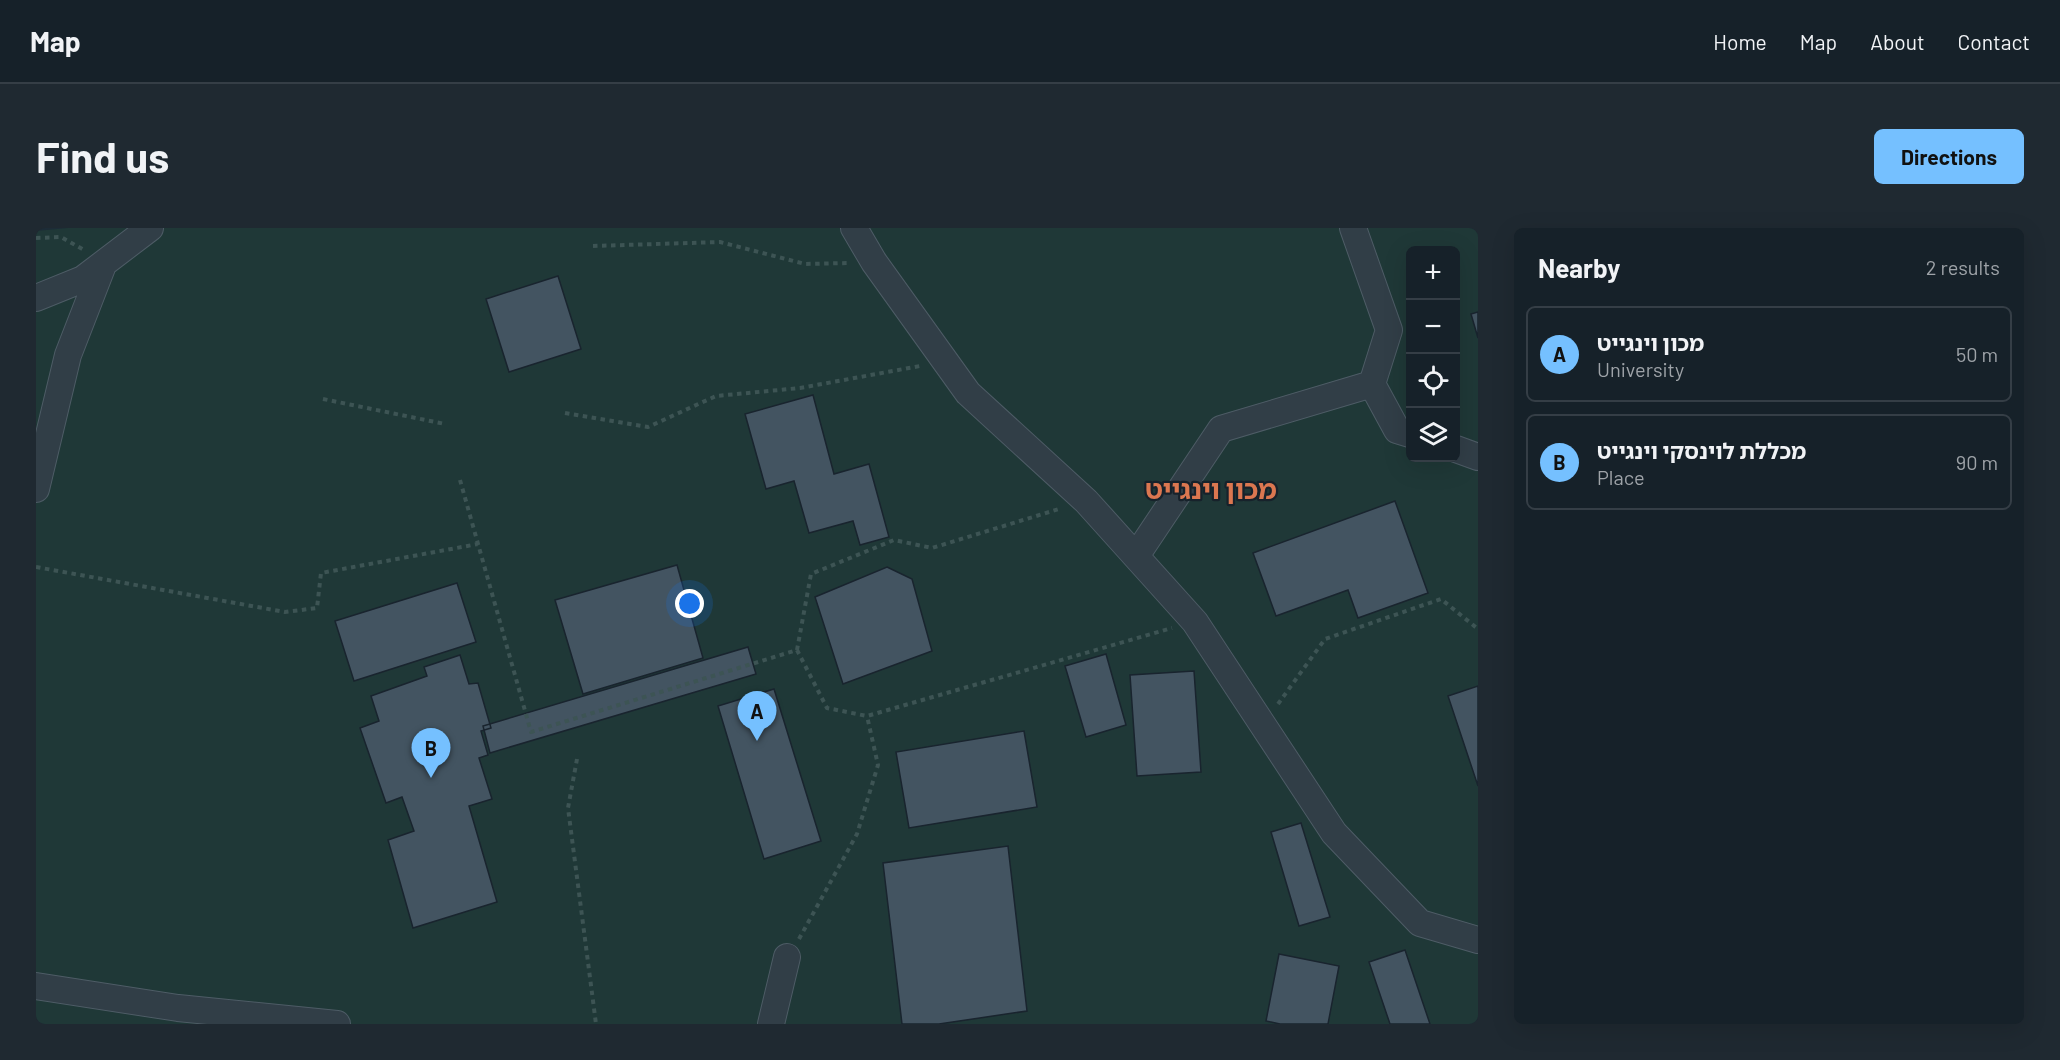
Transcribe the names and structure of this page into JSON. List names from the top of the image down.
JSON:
{
  "districts": ["מכון וינגייט"],
  "page": {
    "header": "Map",
    "nav": [
      "Home",
      "Map",
      "About",
      "Contact"
    ],
    "buttons": "Directions",
    "title": "Find us",
    "heading": ["Nearby", "2 results"],
    "map_buttons": ["+", "−"],
    "list": [
      {
        "mark": "A",
        "name": "מכון וינגייט",
        "note": "University",
        "value": "50 m"
      },
      {
        "mark": "B",
        "name": "מכללת לוינסקי וינגייט",
        "note": "Place",
        "value": "90 m"
      }
    ],
    "pins": ["A", "B"]
  }
}
